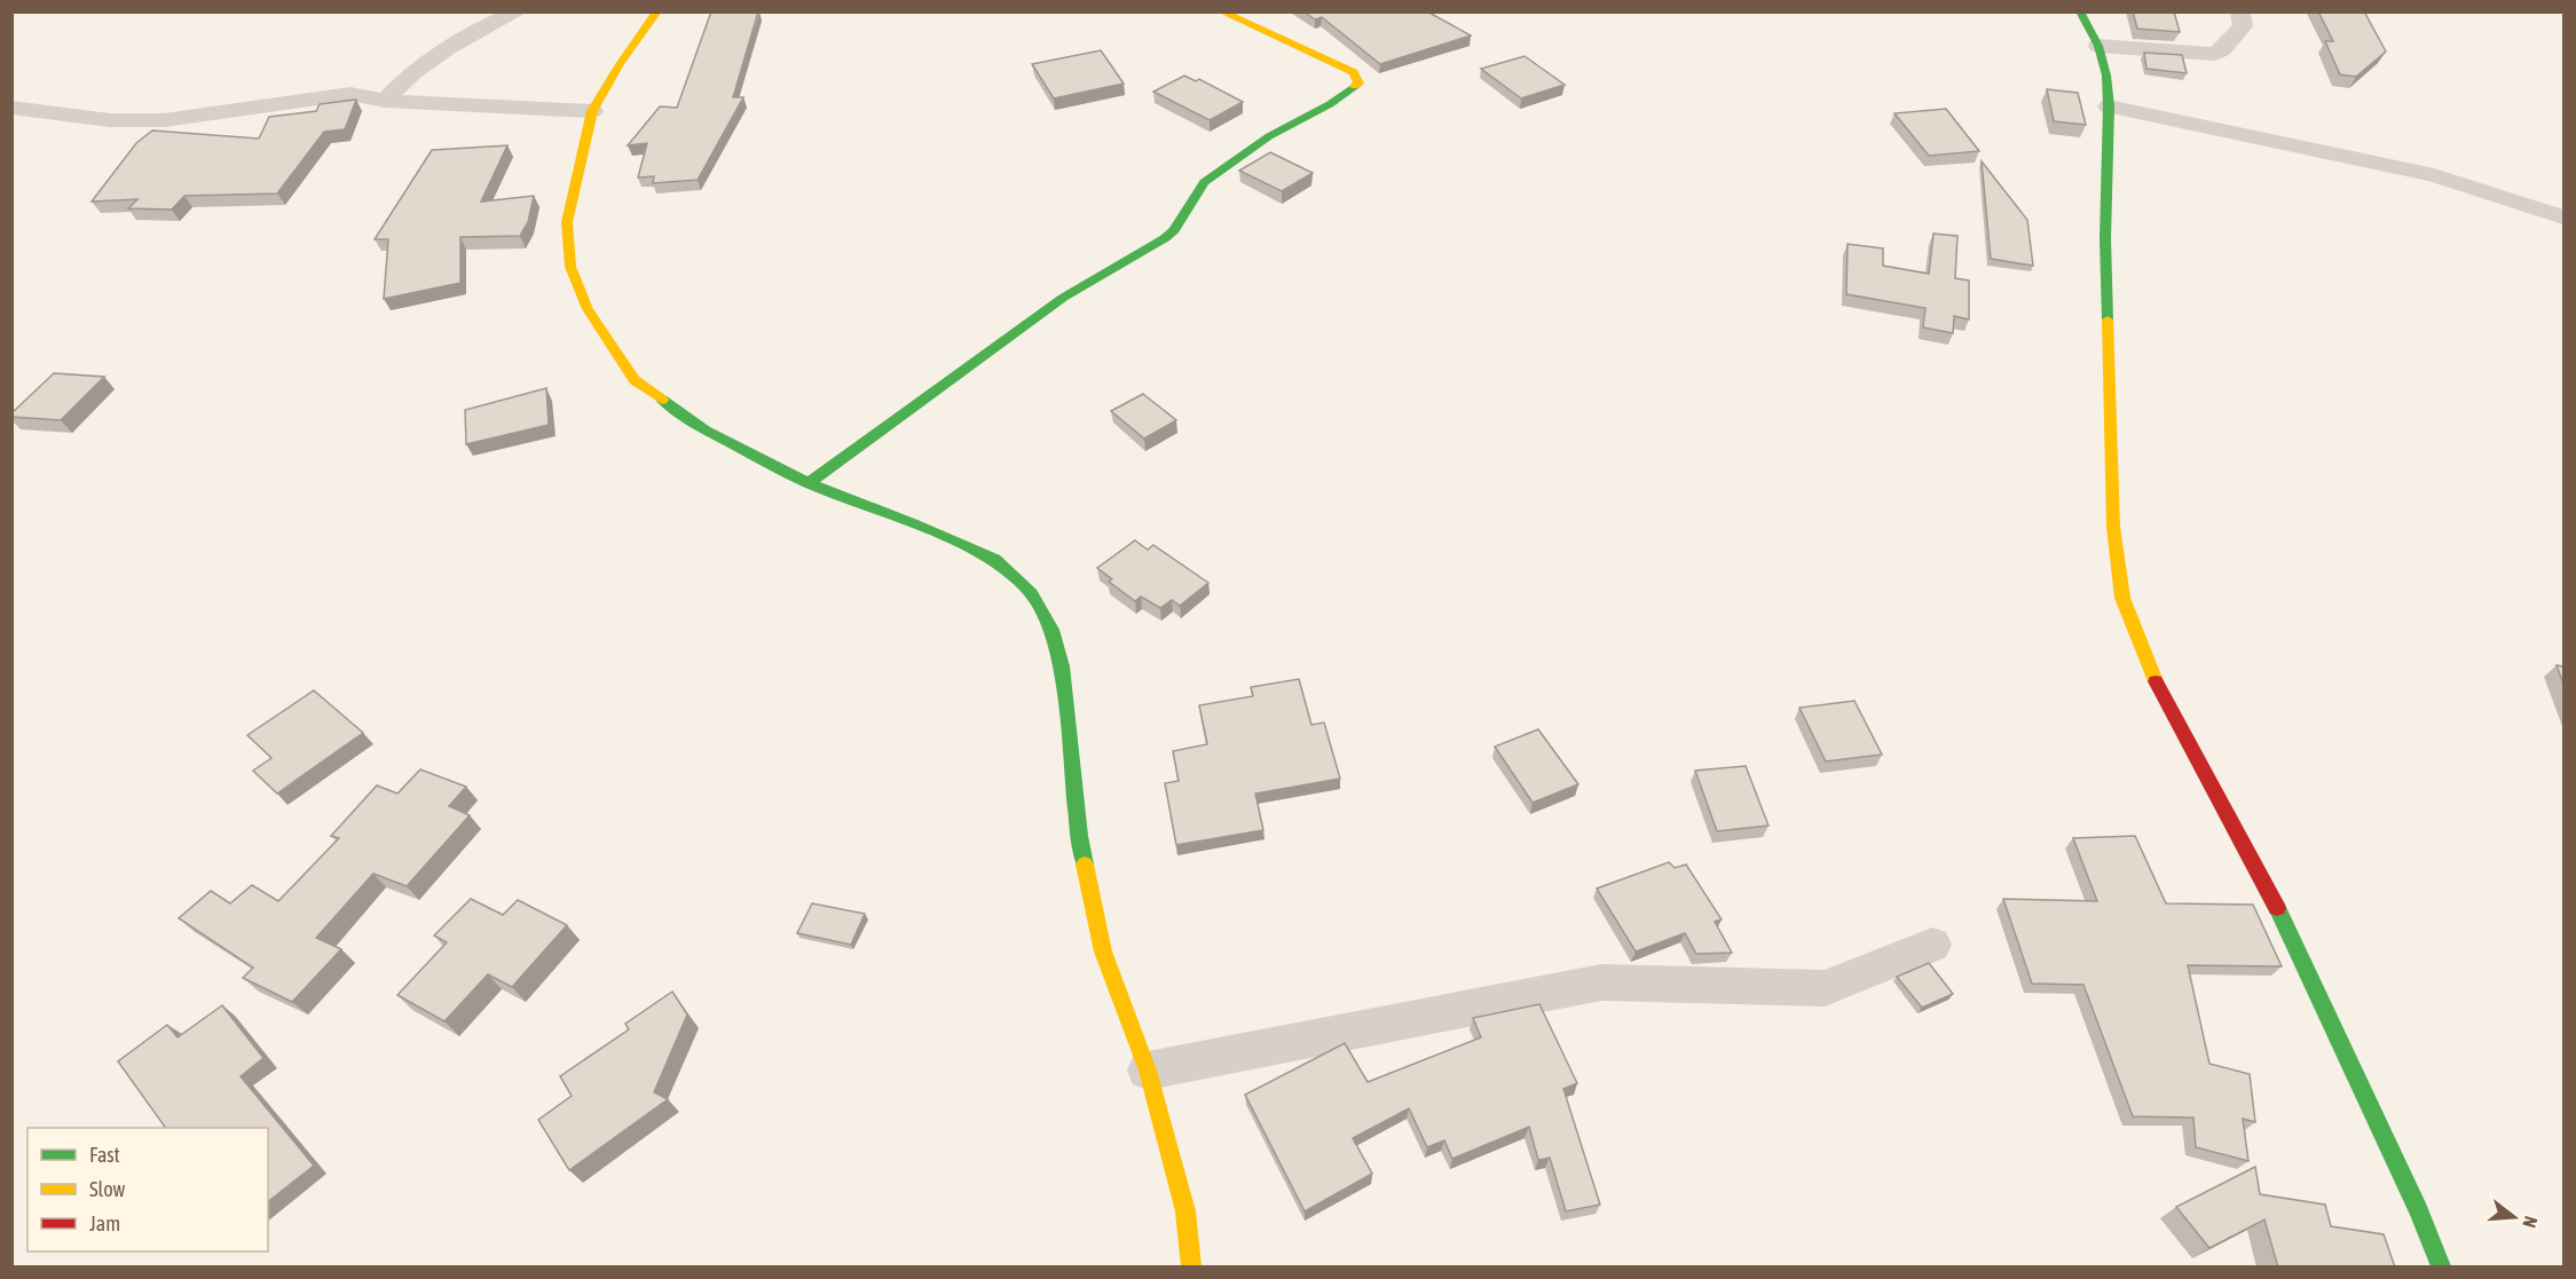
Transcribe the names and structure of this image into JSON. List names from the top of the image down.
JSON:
{
  "legend": ["Fast", "Slow", "Jam"],
  "north": "right"
}
